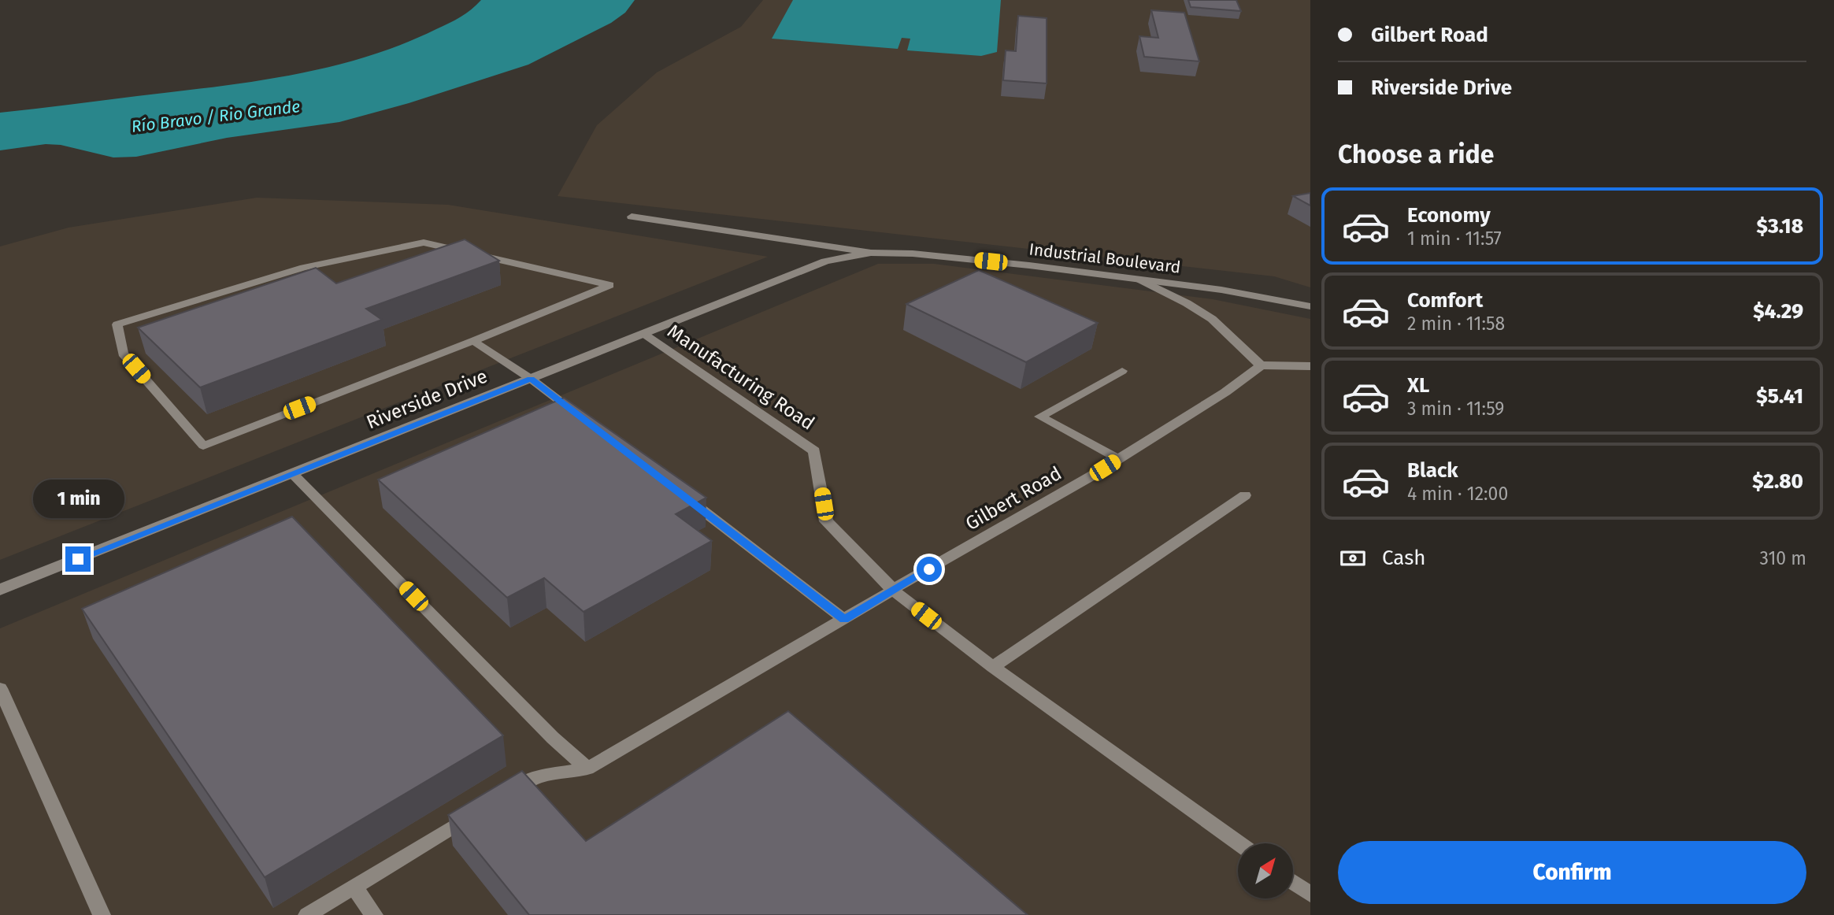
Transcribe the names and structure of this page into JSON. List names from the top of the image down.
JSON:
{
  "streets": {
    "street": [
      "Industrial Boulevard",
      "Manufacturing Road",
      "Riverside Drive",
      "Gilbert Road"
    ]
  },
  "crossings": [
    ["Industrial Boulevard", "Riverside Drive"],
    ["Manufacturing Road", "Riverside Drive"],
    ["Manufacturing Road", "Gilbert Road"]
  ],
  "water": ["Río Bravo / Rio Grande"],
  "north": "top right",
  "page": {
    "banner": ["Gilbert Road", "Riverside Drive"],
    "heading": "Choose a ride",
    "list": [
      {
        "name": "Economy",
        "note": "1 min · 11:57",
        "value": "$3.18"
      },
      {
        "name": "Comfort",
        "note": "2 min · 11:58",
        "value": "$4.29"
      },
      {
        "name": "XL",
        "note": "3 min · 11:59",
        "value": "$5.41"
      },
      {
        "name": "Black",
        "note": "4 min · 12:00",
        "value": "$2.80"
      }
    ],
    "bubble": "1 min",
    "pay": ["Cash", "310 m"],
    "buttons": "Confirm"
  }
}
